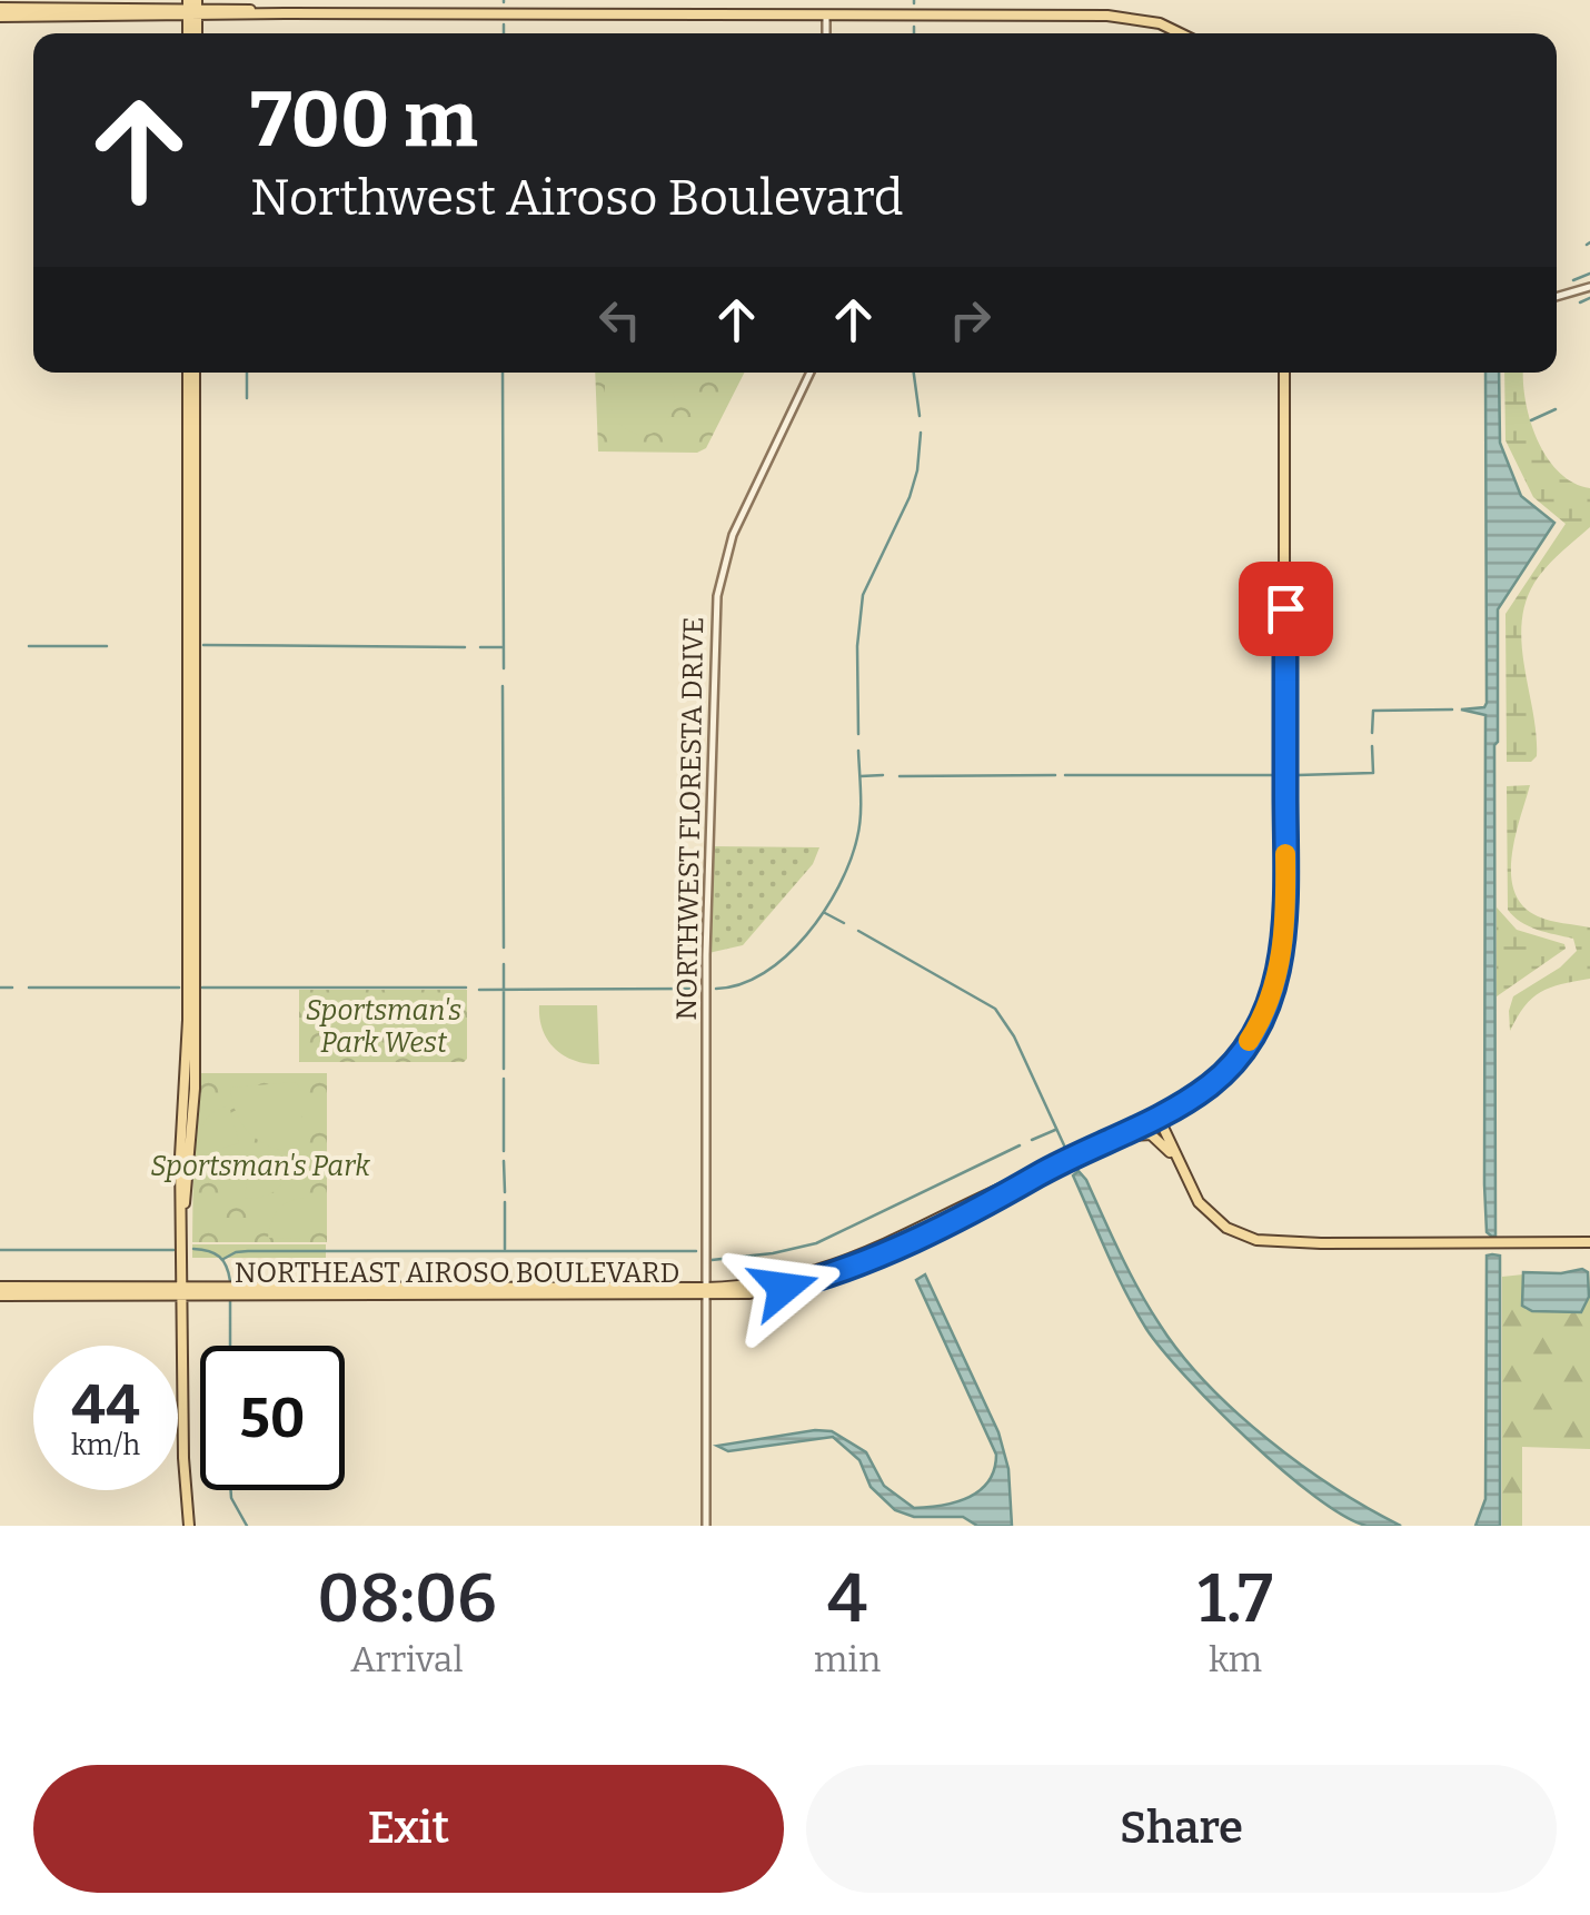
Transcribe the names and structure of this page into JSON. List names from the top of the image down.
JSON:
{
  "streets": {
    "main road": ["NORTHEAST AIROSO BOULEVARD"],
    "street": ["NORTHWEST FLORESTA DRIVE"]
  },
  "crossings": [
    ["NORTHWEST FLORESTA DRIVE", "NORTHEAST AIROSO BOULEVARD"]
  ],
  "parks": ["Sportsman's Park West", "Sportsman's Park"],
  "page": {
    "turn": ["700 m", "Northwest Airoso Boulevard"],
    "speed": "44 km/h",
    "limit": "50",
    "eta": [
      "08:06",
      "Arrival",
      "4",
      "min",
      "1.7",
      "km"
    ],
    "buttons": ["Exit", "Share"]
  }
}
